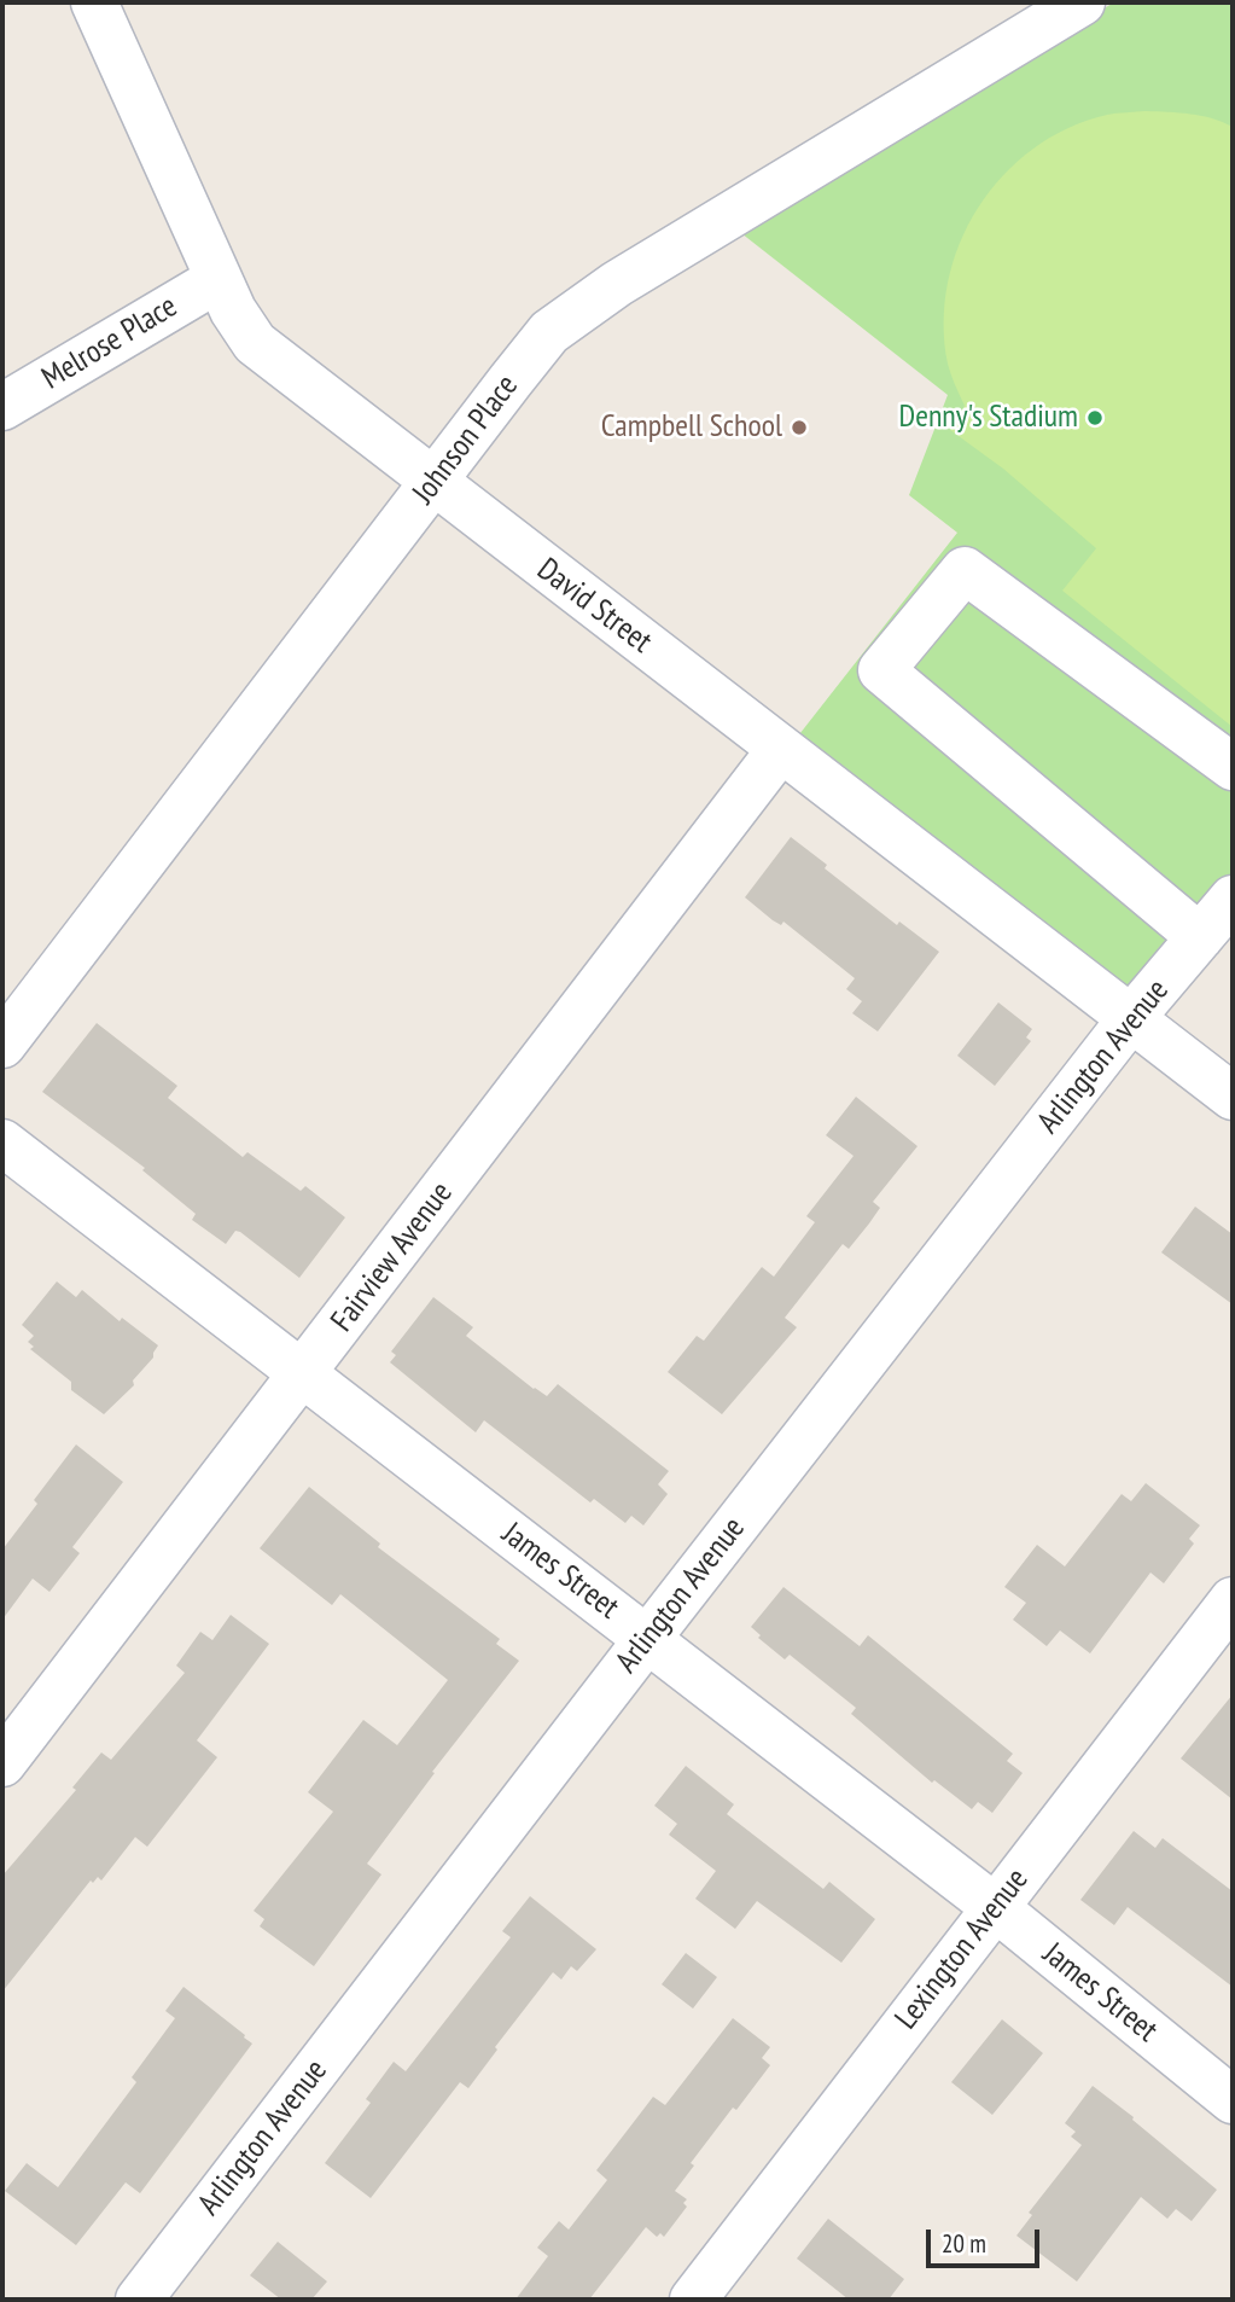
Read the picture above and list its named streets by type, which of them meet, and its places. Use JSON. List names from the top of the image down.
{
  "streets": {
    "street": [
      "Melrose Place",
      "Johnson Place",
      "David Street",
      "Arlington Avenue",
      "Fairview Avenue",
      "James Street",
      "Lexington Avenue"
    ]
  },
  "crossings": [
    ["Melrose Place", "David Street"],
    ["Johnson Place", "David Street"],
    ["David Street", "Arlington Avenue"],
    ["David Street", "Fairview Avenue"],
    ["Arlington Avenue", "James Street"],
    ["Fairview Avenue", "James Street"],
    ["James Street", "Lexington Avenue"]
  ],
  "places": ["Denny's Stadium", "Campbell School"],
  "scale_bar": "20 m"
}
